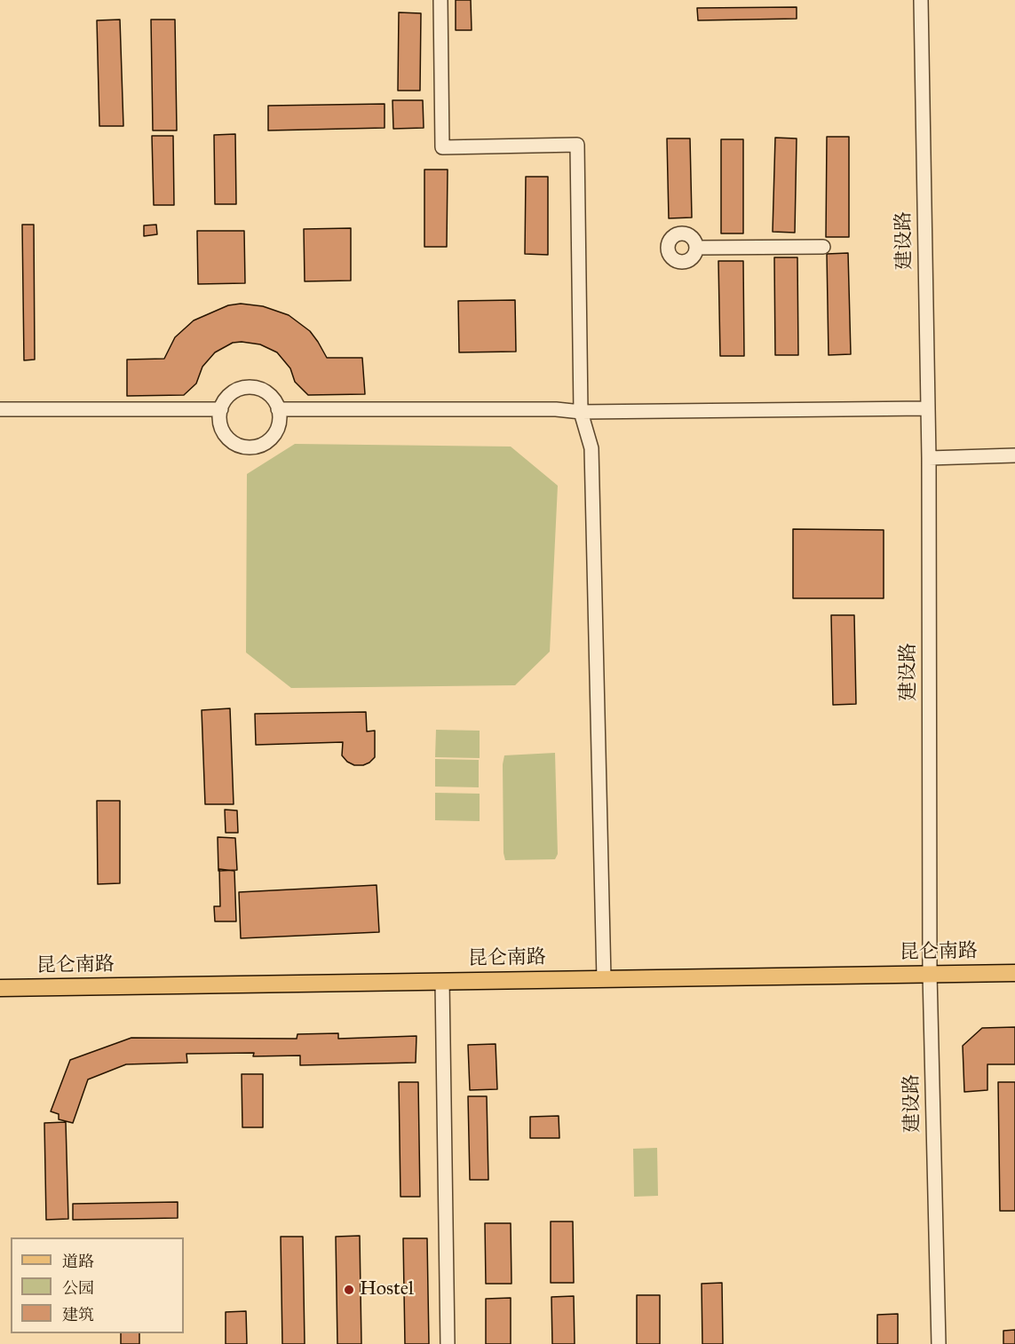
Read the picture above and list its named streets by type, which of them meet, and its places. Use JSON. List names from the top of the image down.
{
  "streets": {
    "main road": ["昆仑南路"],
    "street": ["建设路"]
  },
  "crossings": [
    ["建设路", "昆仑南路"]
  ],
  "places": ["Hostel"],
  "legend": ["道路", "公园", "建筑"]
}
